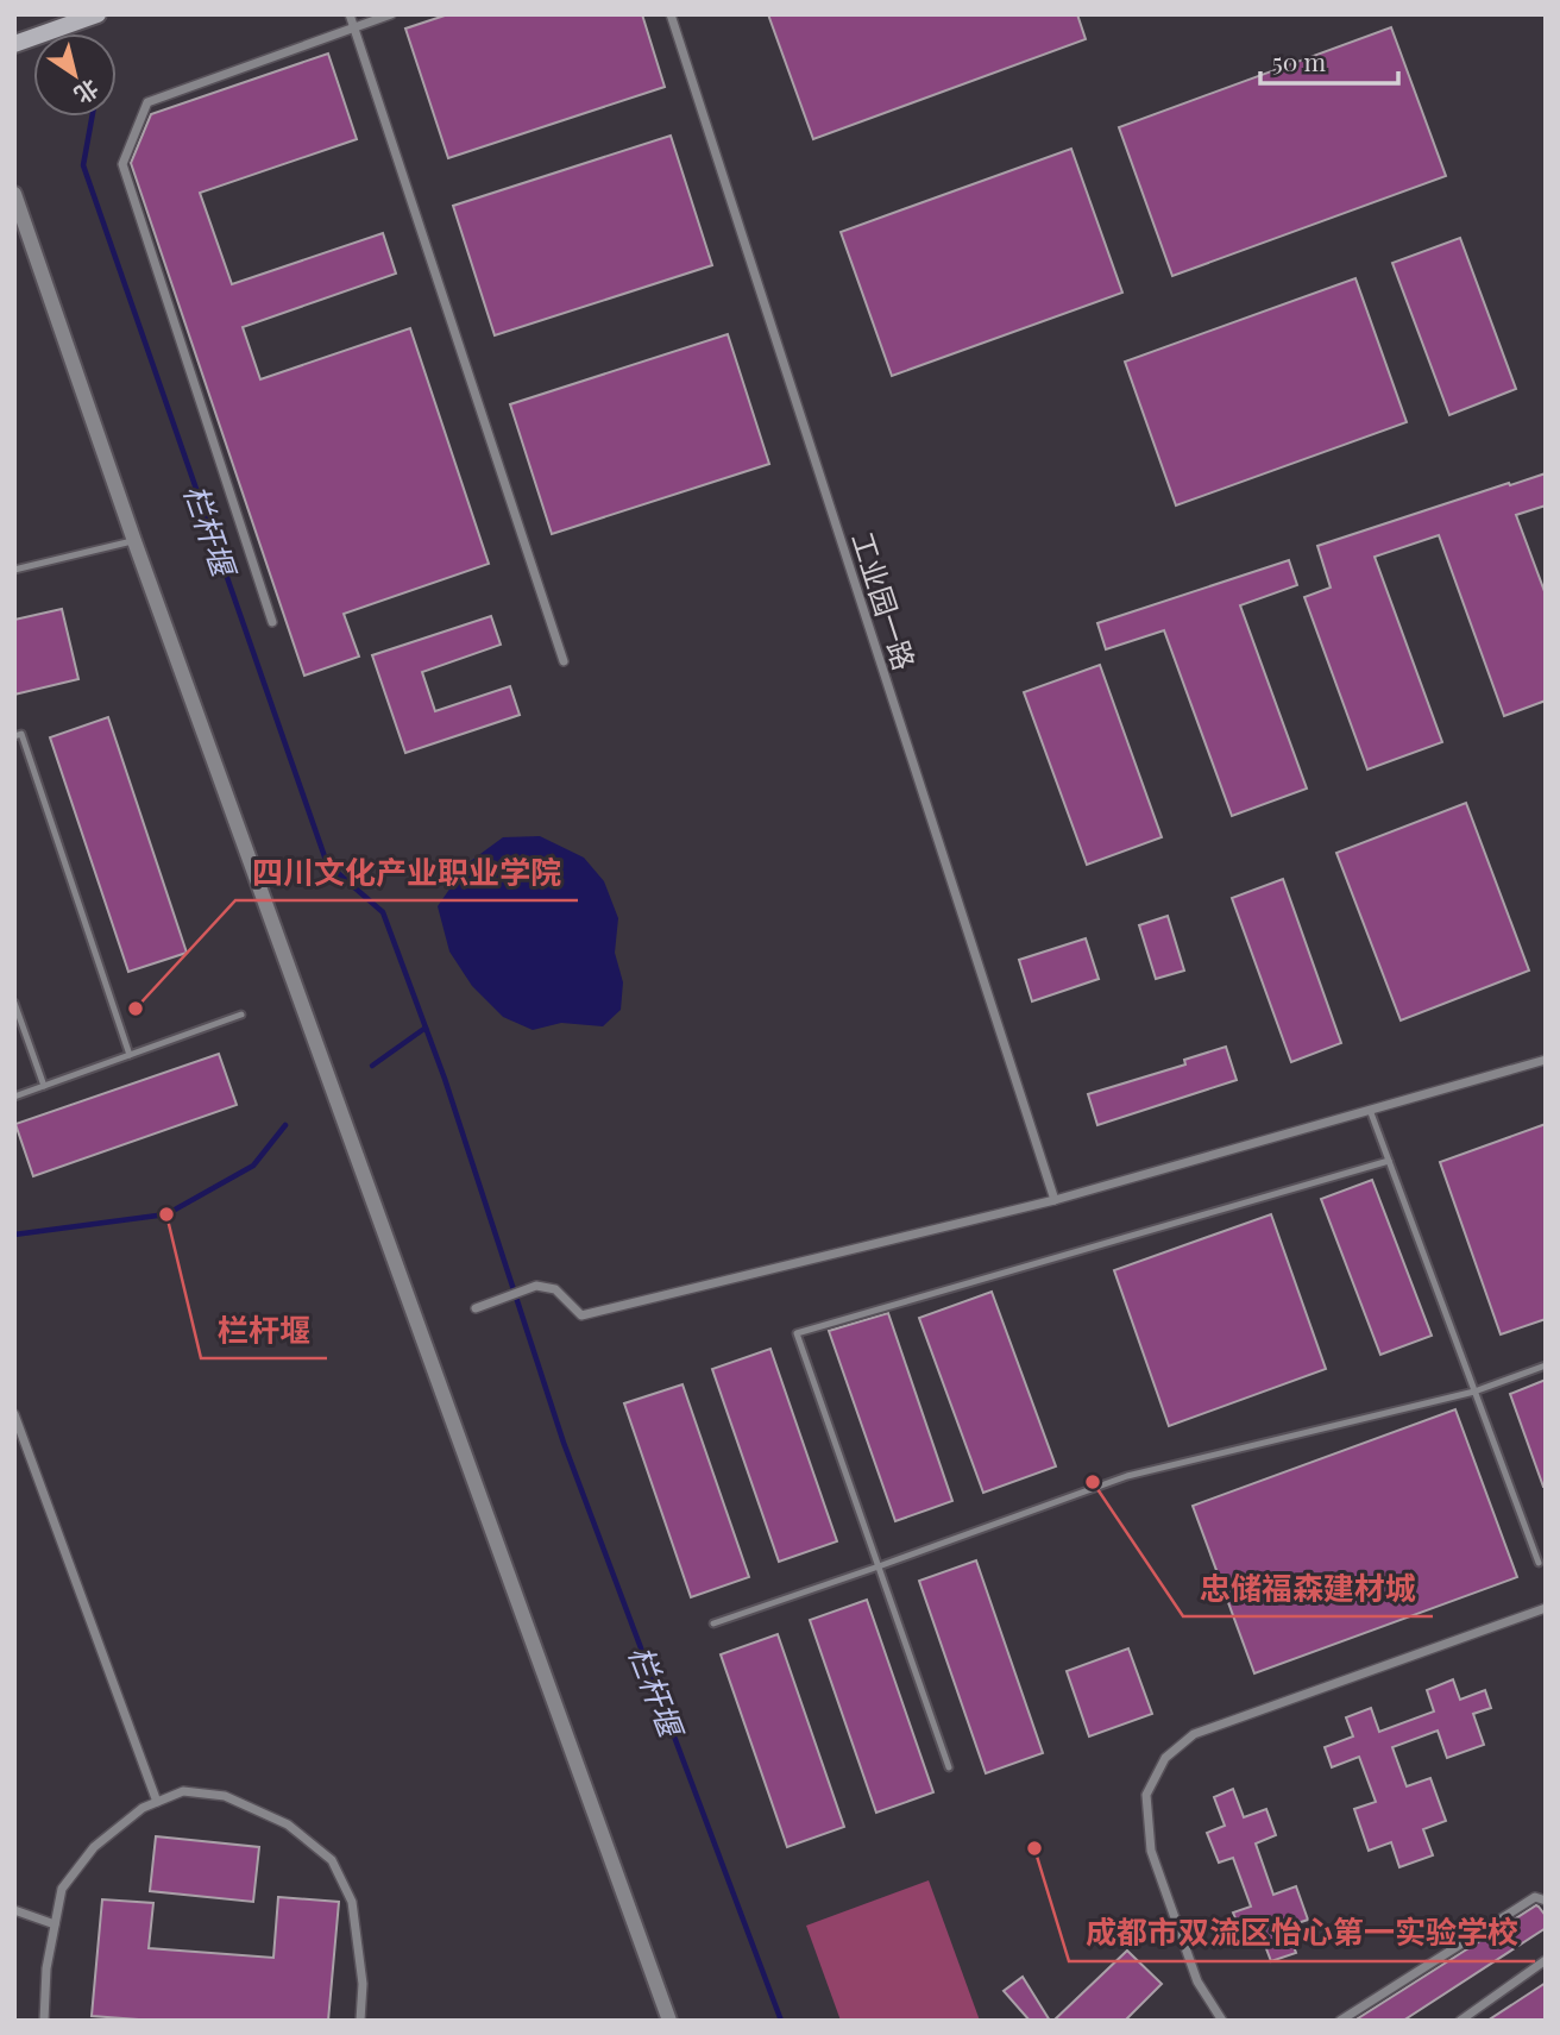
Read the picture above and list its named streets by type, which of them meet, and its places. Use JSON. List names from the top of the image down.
{
  "streets": {
    "street": ["工业园一路"]
  },
  "water": ["栏杆堰"],
  "places": [
    "四川文化产业职业学院",
    "栏杆堰",
    "忠储福森建材城",
    "成都市双流区怡心第一实验学校"
  ],
  "scale_bar": "50 m",
  "north": "bottom right"
}
